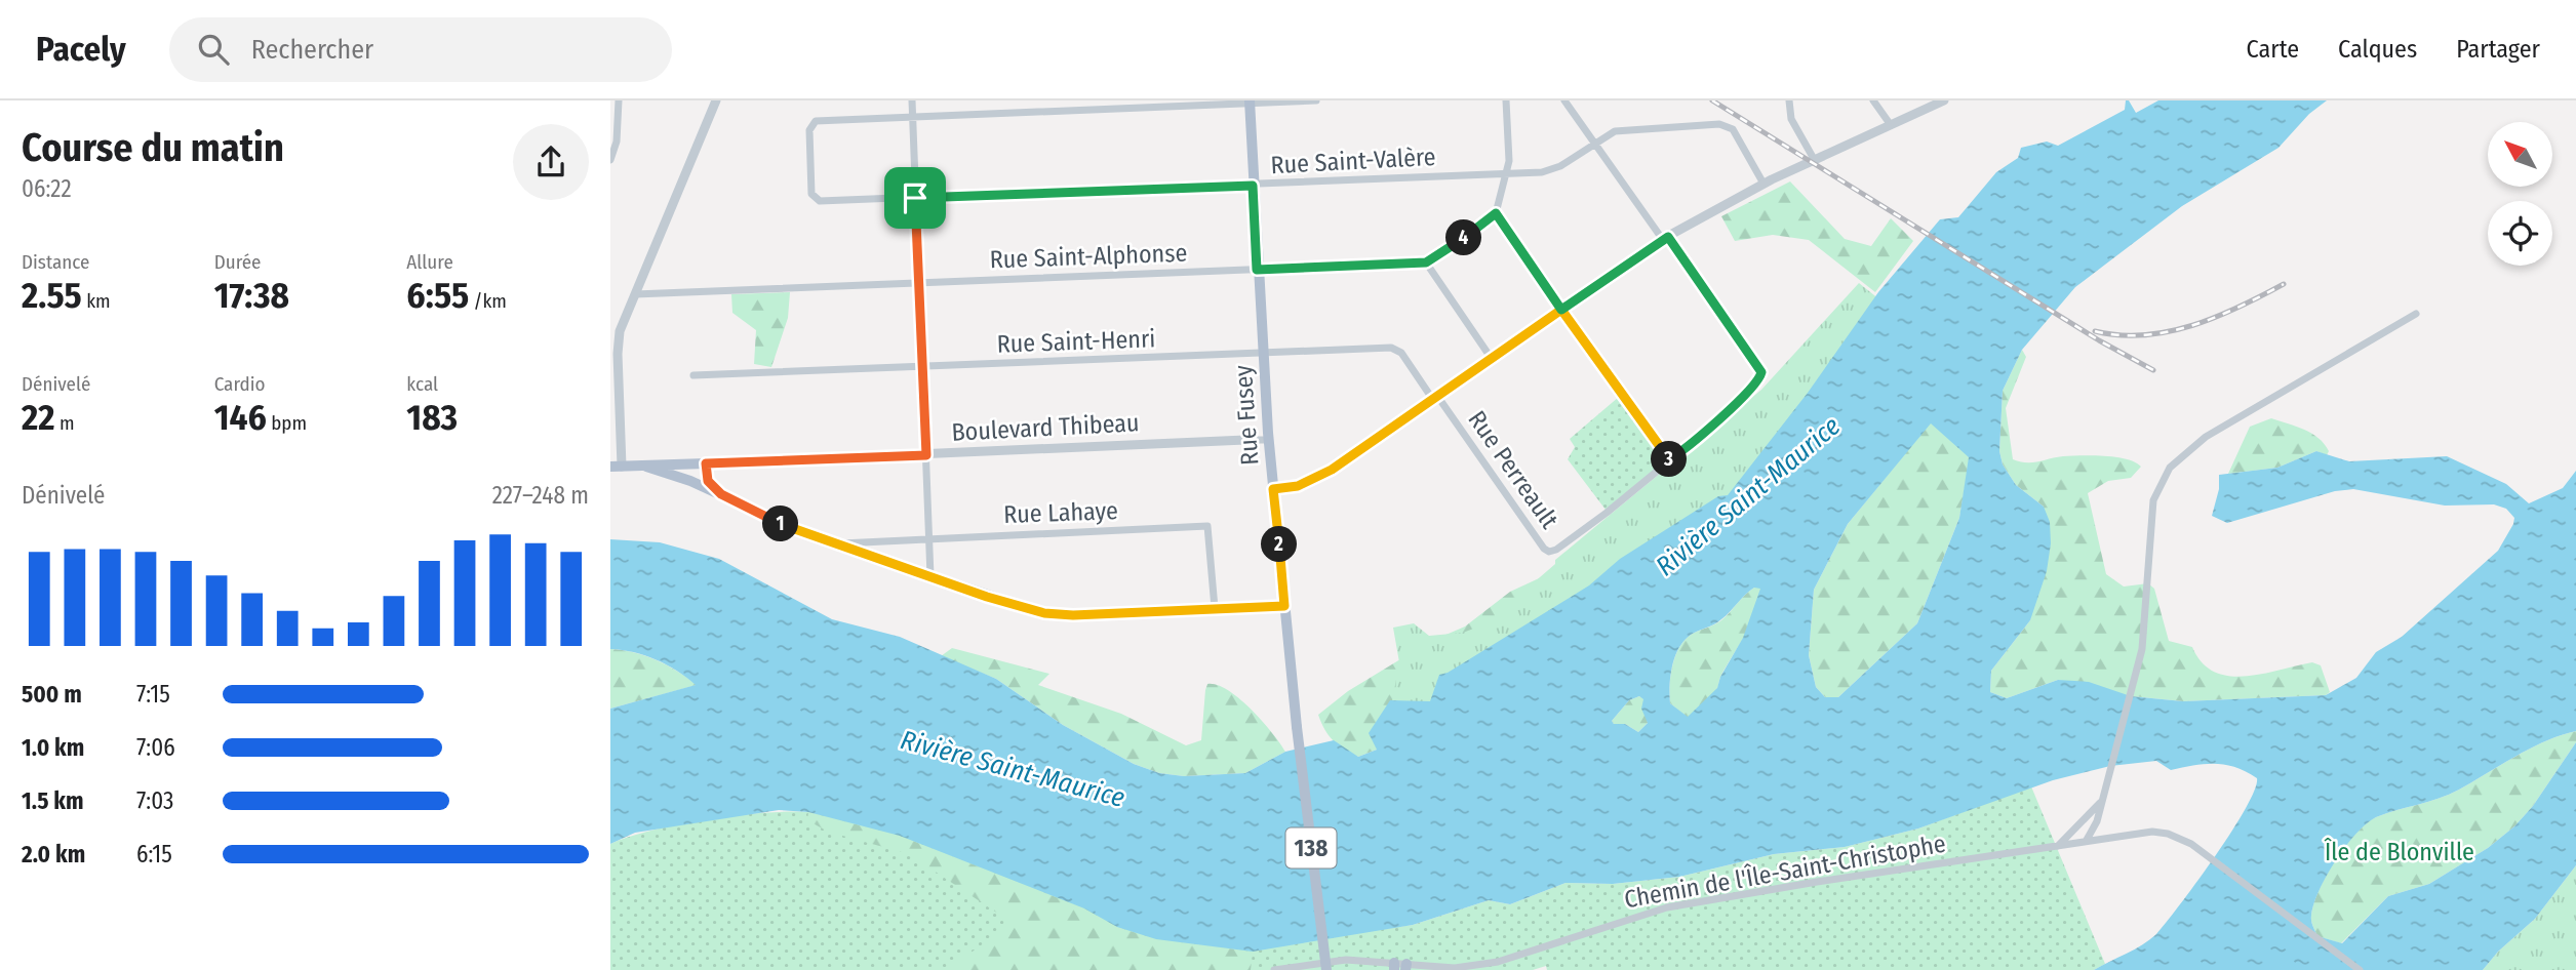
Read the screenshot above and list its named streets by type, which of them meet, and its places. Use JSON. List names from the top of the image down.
{
  "streets": {
    "main road": ["Rue Fusey", "Boulevard Thibeau", "138"],
    "street": [
      "Rue Saint-Valère",
      "Rue Saint-Alphonse",
      "Rue Saint-Henri",
      "Rue Perreault",
      "Rue Lahaye",
      "Chemin de l'Île-Saint-Christophe"
    ]
  },
  "crossings": [
    ["Rue Saint-Valère", "Rue Fusey"],
    ["Rue Saint-Alphonse", "Rue Fusey"],
    ["Rue Saint-Henri", "Rue Fusey"],
    ["Rue Saint-Henri", "Rue Perreault"],
    ["Rue Fusey", "Boulevard Thibeau"],
    ["Rue Fusey", "Chemin de l'Île-Saint-Christophe"]
  ],
  "water": ["Rivière Saint-Maurice"],
  "parks": ["Île de Blonville"],
  "north": "top left",
  "page": {
    "header": "Pacely",
    "search": "Rechercher",
    "nav": ["Carte", "Calques", "Partager"],
    "heading": ["Course du matin", "06:22"],
    "pins": [
      "4",
      "3",
      "1",
      "2"
    ],
    "stats": [
      ["Distance", "2.55 km"],
      ["Durée", "17:38"],
      ["Allure", "6:55 /km"],
      ["Dénivelé", "22 m"],
      ["Cardio", "146 bpm"],
      ["kcal", "183"]
    ],
    "chart": ["Dénivelé", "227–248 m"],
    "list": [
      {
        "name": "500 m",
        "note": "7:15"
      },
      {
        "name": "1.0 km",
        "note": "7:06"
      },
      {
        "name": "1.5 km",
        "note": "7:03"
      },
      {
        "name": "2.0 km",
        "note": "6:15"
      }
    ]
  }
}
